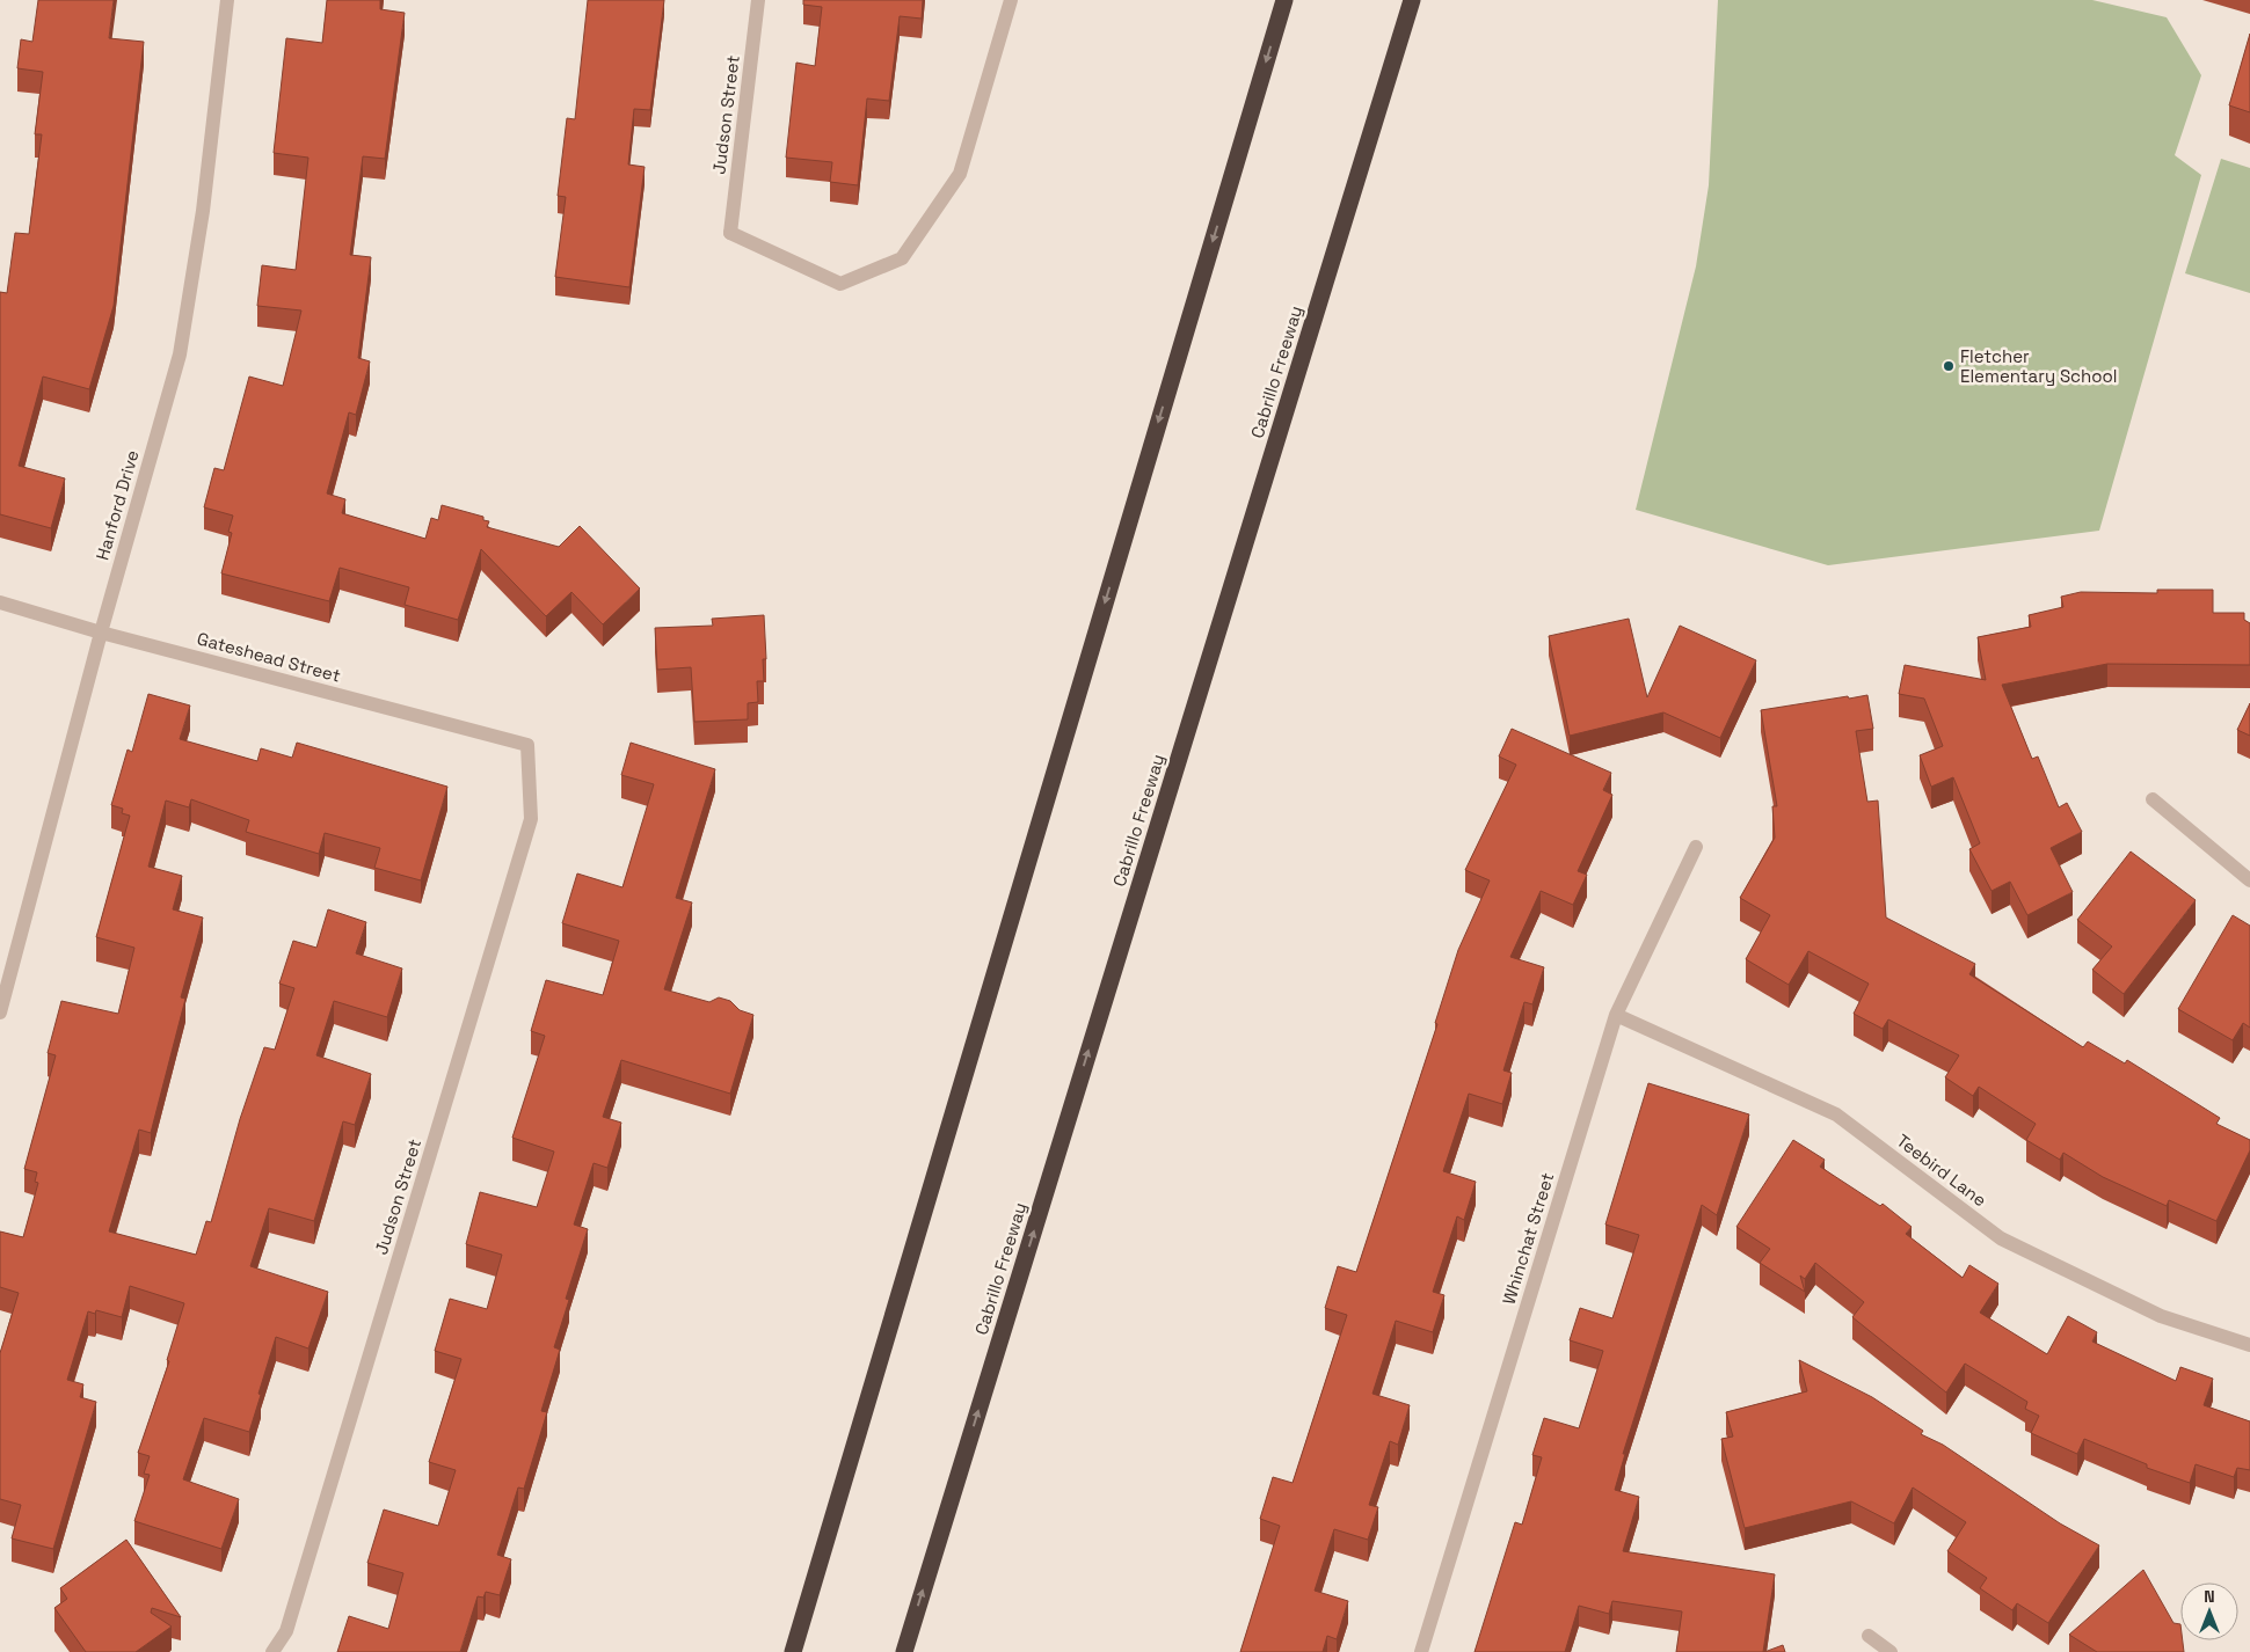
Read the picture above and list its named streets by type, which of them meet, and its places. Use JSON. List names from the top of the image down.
{
  "streets": {
    "highway": ["Cabrillo Freeway"],
    "street": [
      "Judson Street",
      "Hanford Drive",
      "Gateshead Street",
      "Teebird Lane",
      "Whinchat Street"
    ]
  },
  "crossings": [
    ["Judson Street", "Gateshead Street"],
    ["Hanford Drive", "Gateshead Street"],
    ["Teebird Lane", "Whinchat Street"]
  ],
  "places": ["Fletcher Elementary School"],
  "north": "top"
}
